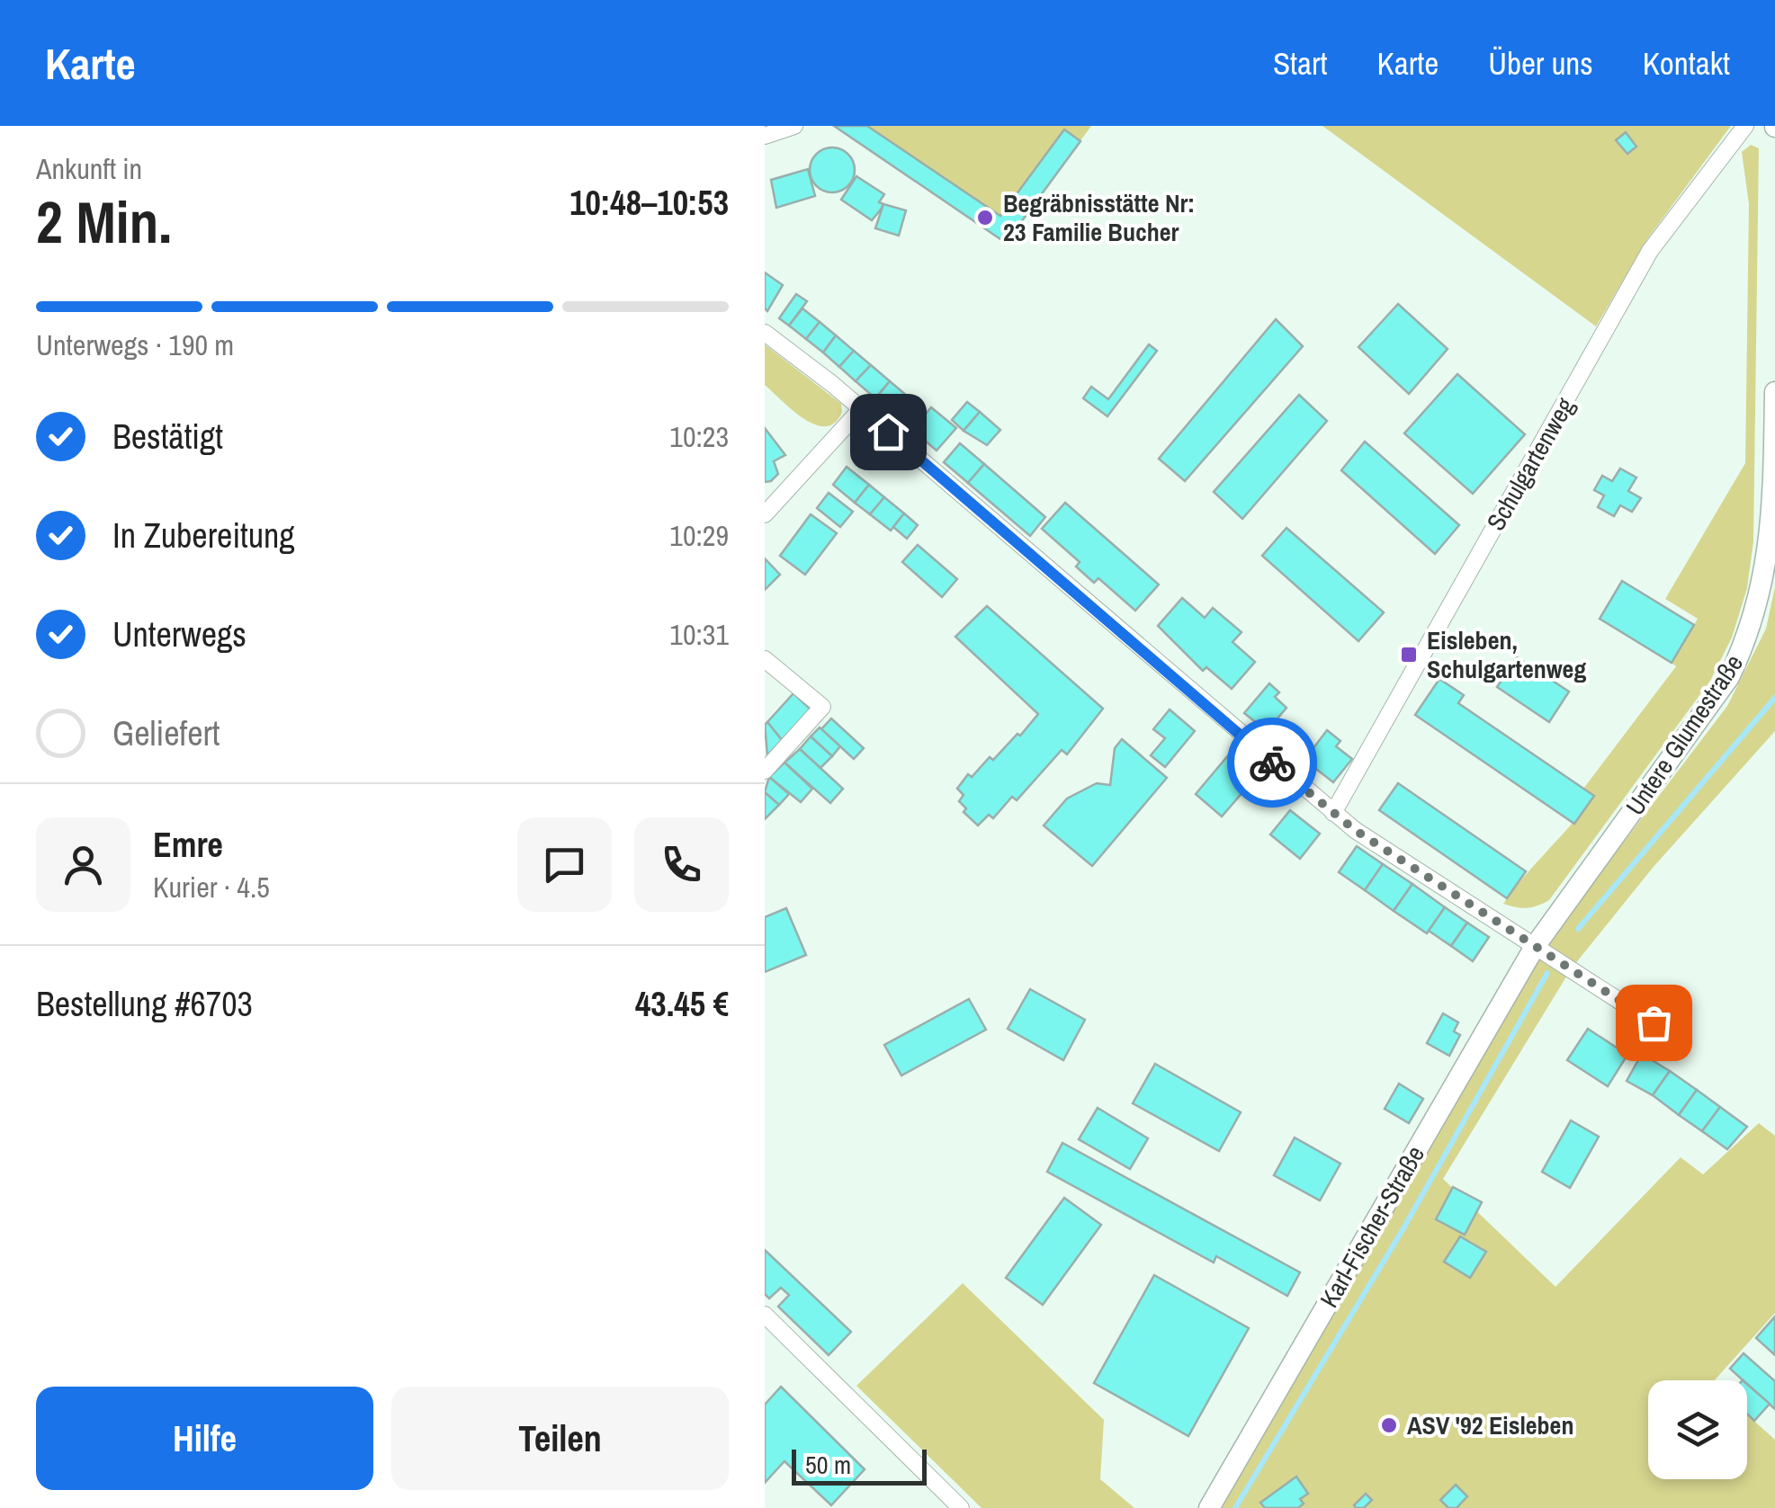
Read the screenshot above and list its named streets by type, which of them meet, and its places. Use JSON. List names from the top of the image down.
{
  "streets": {
    "street": ["Schulgartenweg", "Untere Glumestraße", "Karl-Fischer-Straße"]
  },
  "crossings": [
    ["Untere Glumestraße", "Karl-Fischer-Straße"]
  ],
  "places": {
    "other": ["Begräbnisstätte Nr: 23 Familie Bucher", "ASV '92 Eisleben"],
    "transit": ["Eisleben, Schulgartenweg"]
  },
  "scale_bar": "50 m",
  "page": {
    "header": "Karte",
    "nav": [
      "Start",
      "Karte",
      "Über uns",
      "Kontakt"
    ],
    "heading": ["2 Min.", "Ankunft in", "10:48–10:53"],
    "panel": [
      "Emre",
      "Kurier · 4.5",
      "Bestellung #6703",
      "43.45 €"
    ],
    "bar": "Unterwegs · 190 m",
    "list": [
      ["Bestätigt", "10:23"],
      ["In Zubereitung", "10:29"],
      ["Unterwegs", "10:31"],
      "Geliefert"
    ],
    "buttons": ["Hilfe", "Teilen"],
    "scale": "50 m"
  }
}
